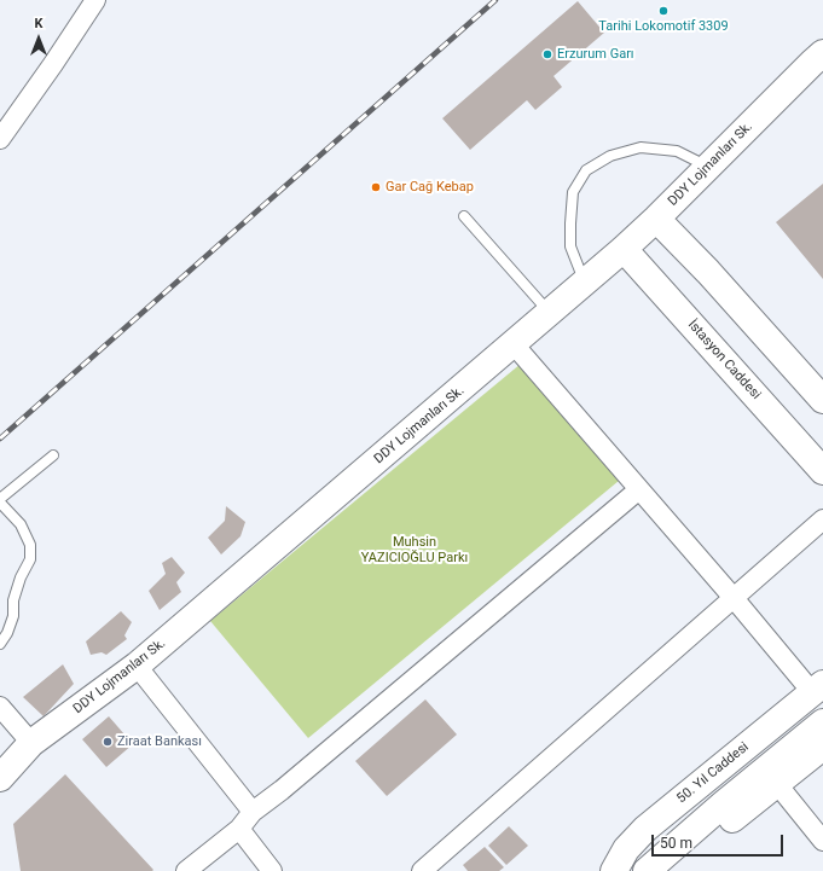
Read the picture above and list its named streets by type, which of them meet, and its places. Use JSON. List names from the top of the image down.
{
  "streets": {
    "street": ["DDY Lojmanları Sk.", "İstasyon Caddesi", "50. Yıl Caddesi"]
  },
  "crossings": [
    ["DDY Lojmanları Sk.", "İstasyon Caddesi"]
  ],
  "parks": ["Muhsin YAZICIOĞLU Parkı"],
  "places": [
    "Tarihi Lokomotif 3309",
    "Erzurum Garı",
    "Gar Cağ Kebap",
    "Ziraat Bankası"
  ],
  "scale_bar": "50 m",
  "north": "top"
}
